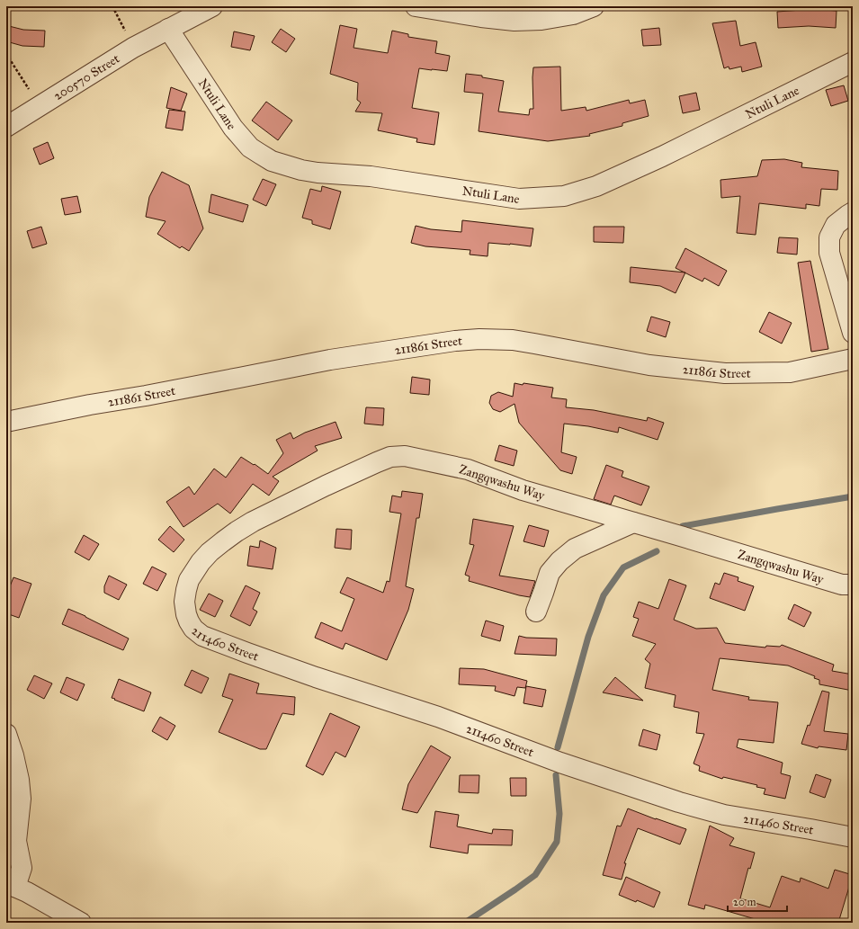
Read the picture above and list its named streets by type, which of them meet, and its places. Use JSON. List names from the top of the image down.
{
  "streets": {
    "street": [
      "200570 Street",
      "Ntuli Lane",
      "211861 Street",
      "Zangqwashu Way",
      "211460 Street"
    ]
  },
  "crossings": [
    ["200570 Street", "Ntuli Lane"],
    ["Zangqwashu Way", "211460 Street"]
  ],
  "scale_bar": "20 m"
}
